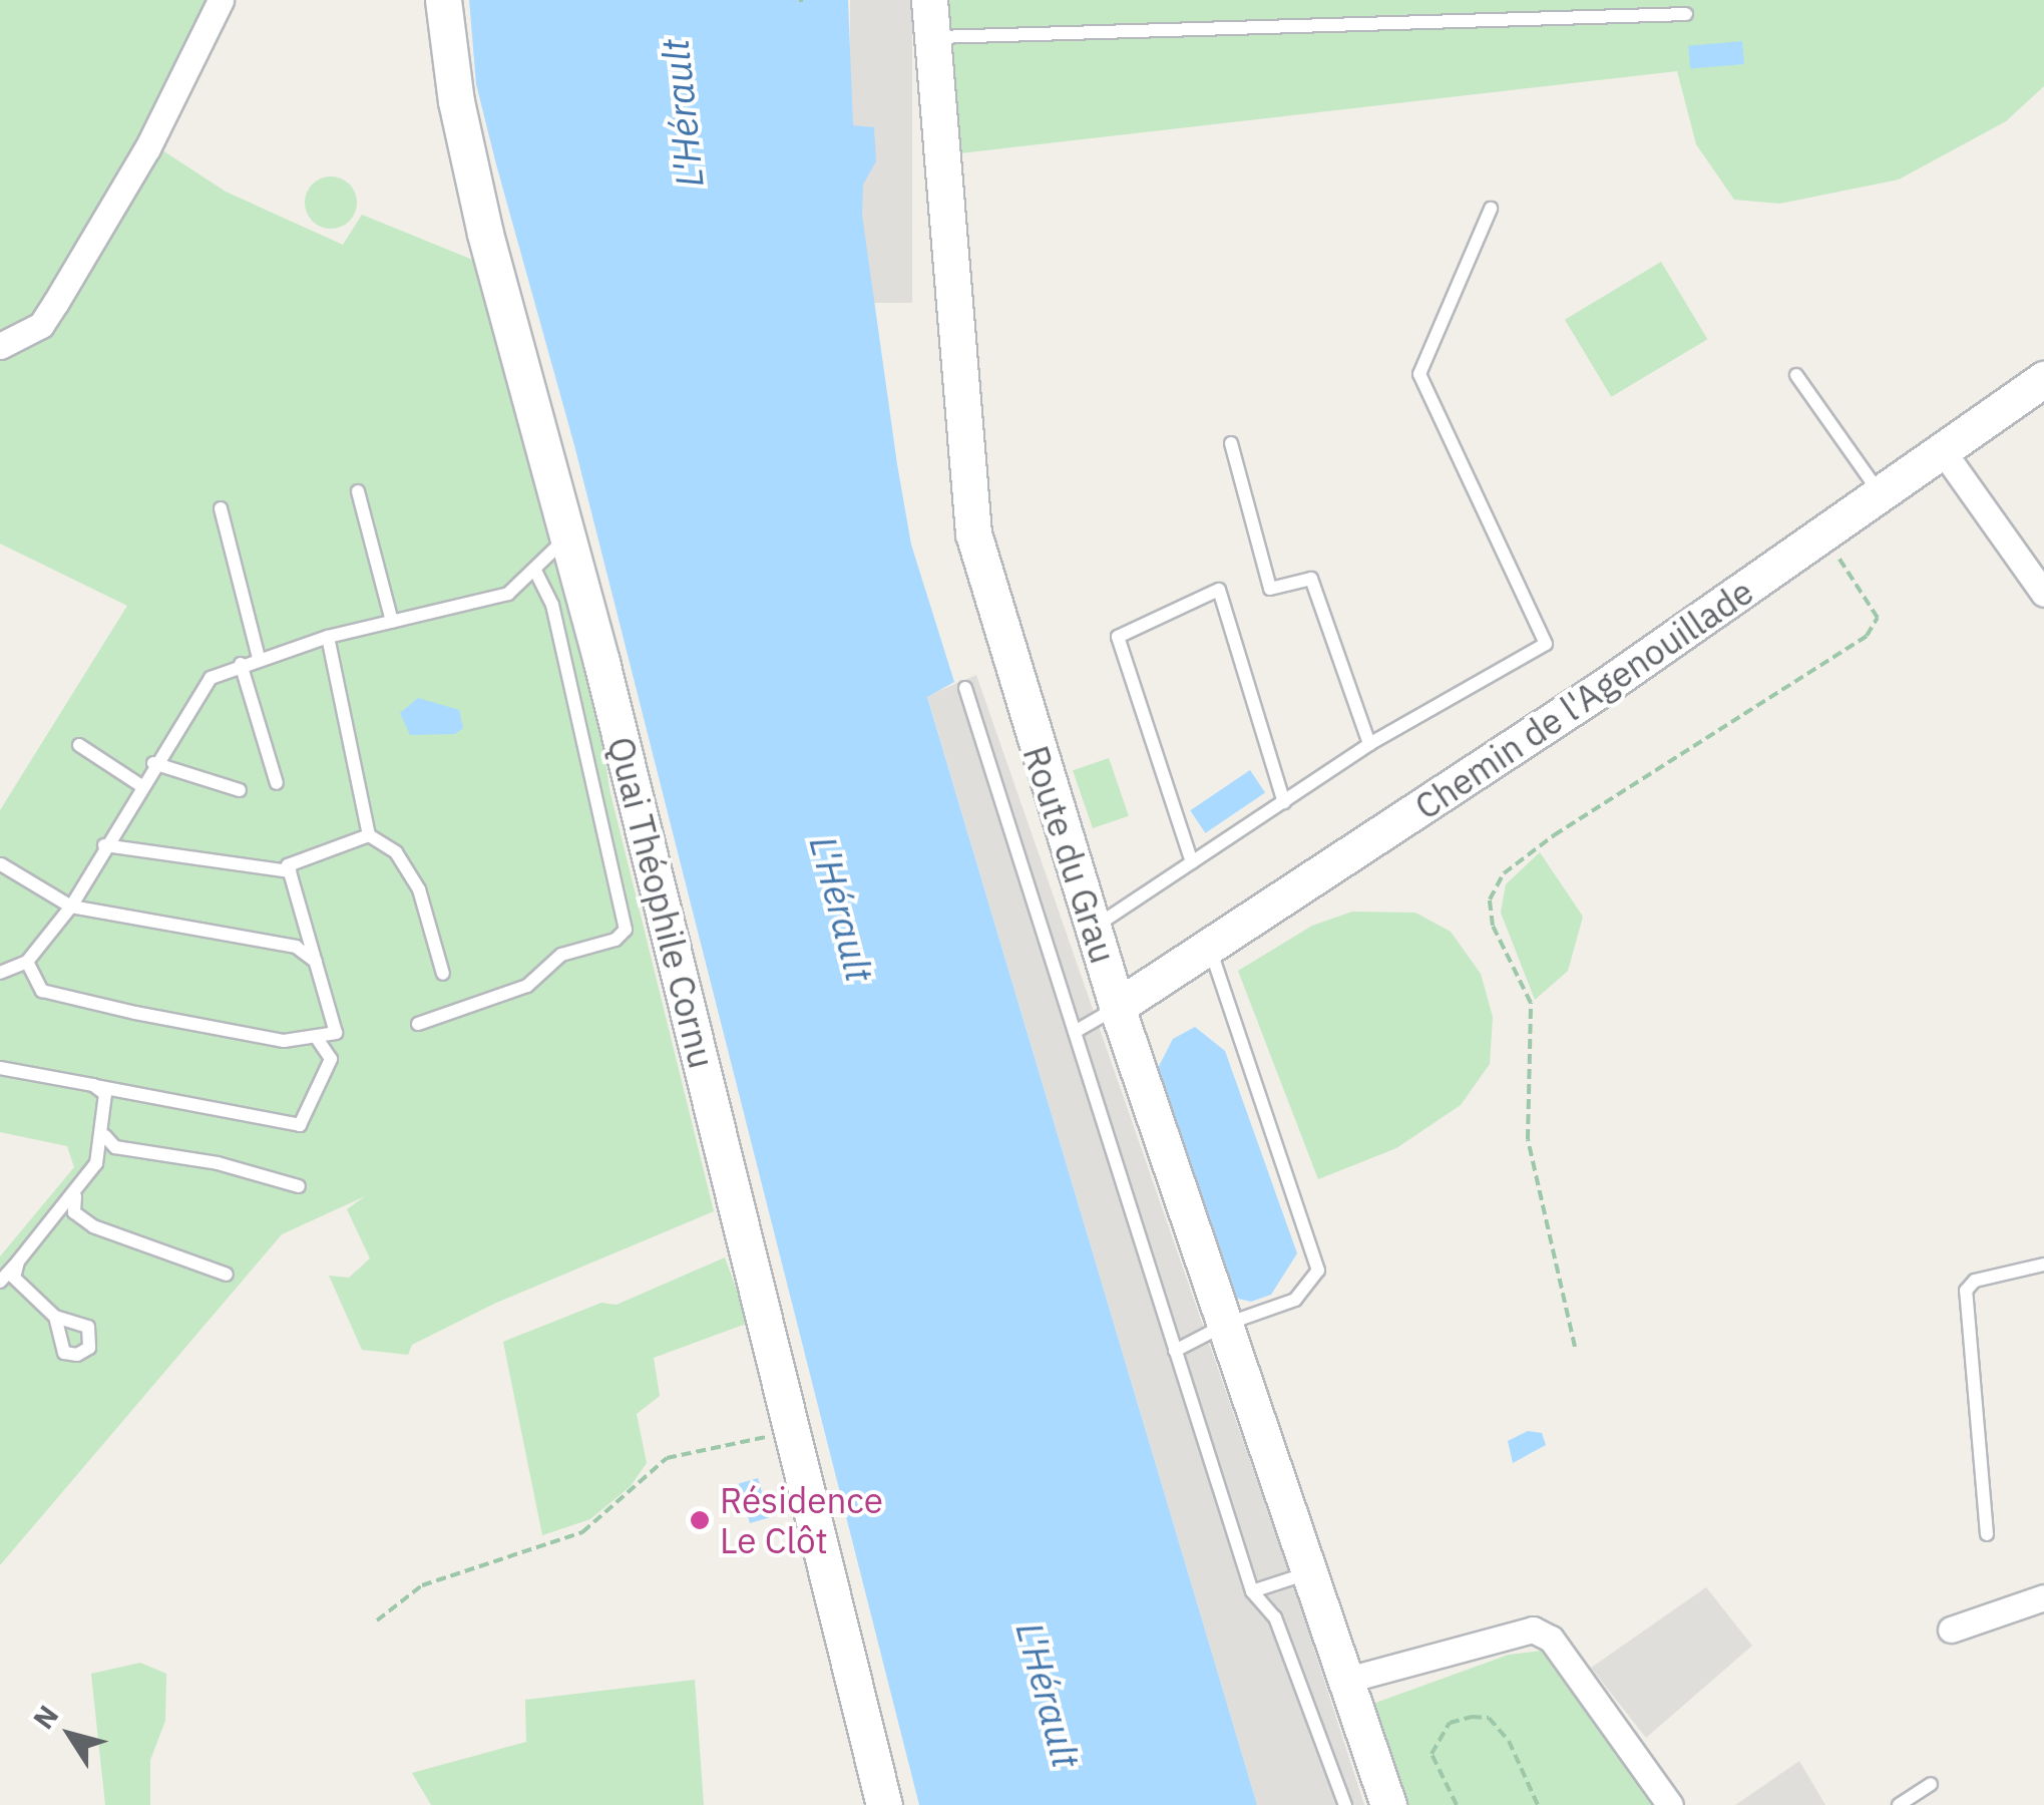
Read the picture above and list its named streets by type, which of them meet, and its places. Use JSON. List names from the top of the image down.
{
  "streets": {
    "street": ["Chemin de l'Agenouillade", "Route du Grau", "Quai Théophile Cornu"]
  },
  "crossings": [
    ["Chemin de l'Agenouillade", "Route du Grau"]
  ],
  "water": ["L'Hérault"],
  "places": ["Résidence Le Clôt"],
  "north": "top left"
}
